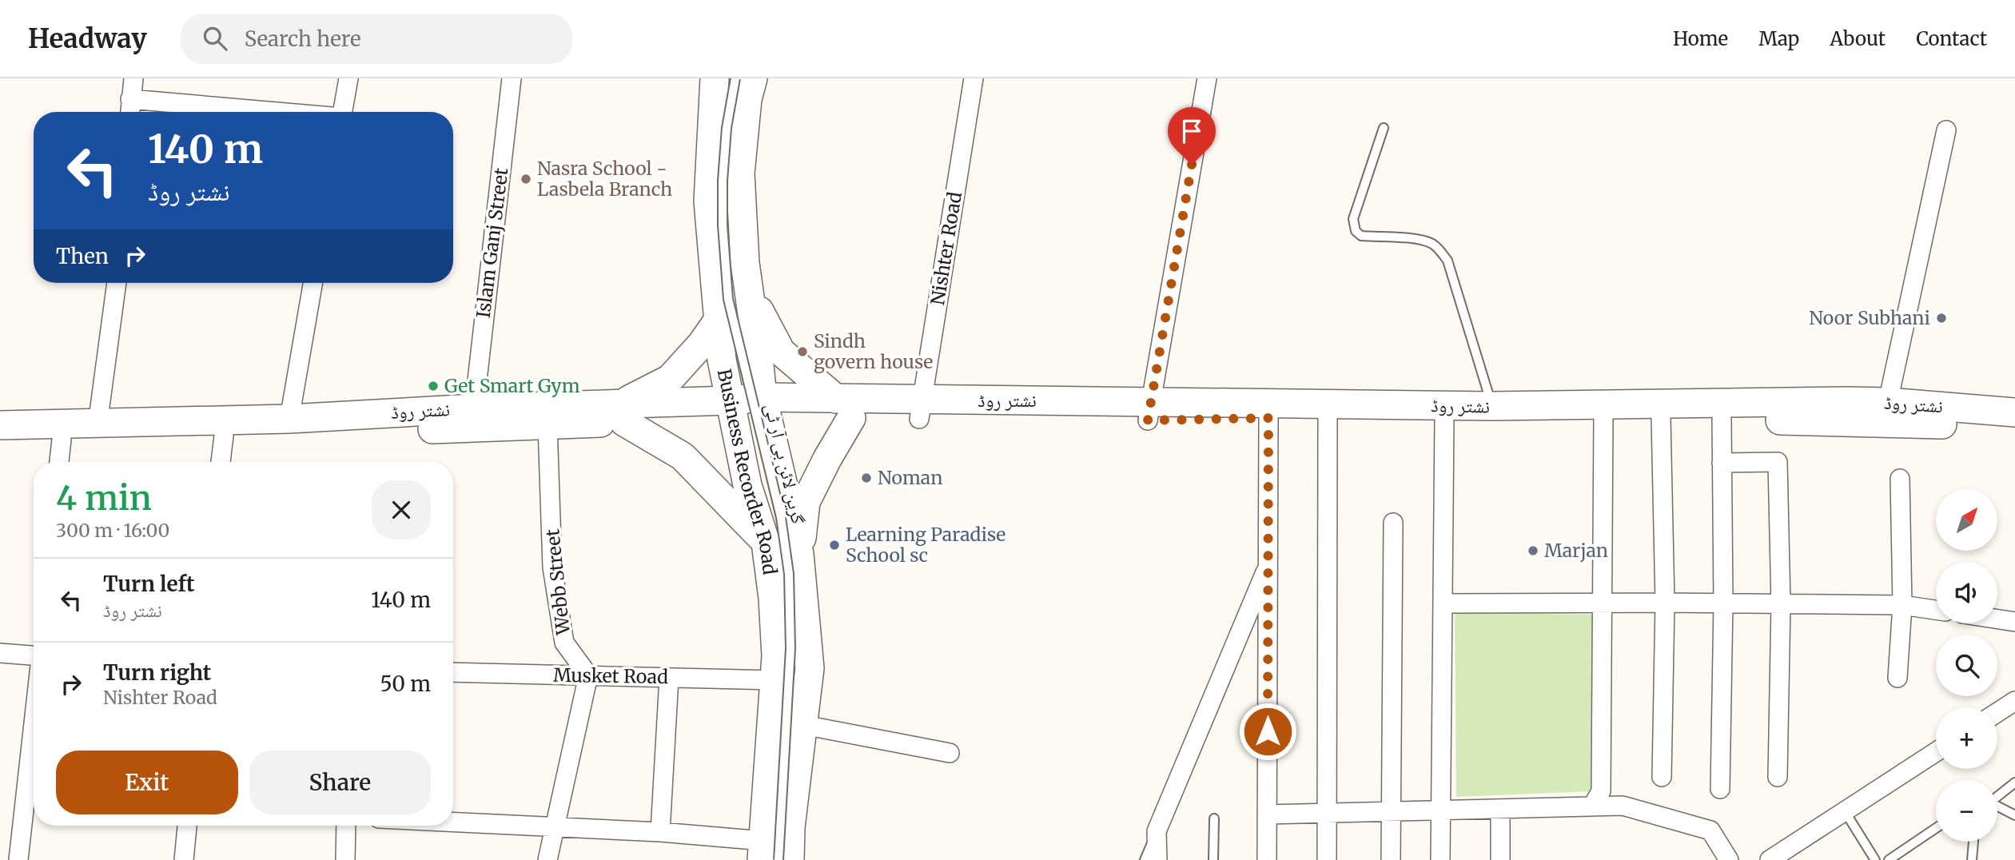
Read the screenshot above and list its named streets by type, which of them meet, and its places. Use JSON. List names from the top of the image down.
{
  "streets": {
    "main road": ["نشتر روڈ", "Business Recorder Road"],
    "street": [
      "Islam Ganj Street",
      "Nishter Road",
      "Webb Street",
      "Musket Road"
    ],
    "lane": ["گرین لائن بی آر ٹی"]
  },
  "crossings": [
    ["Islam Ganj Street", "نشتر روڈ"],
    ["Nishter Road", "نشتر روڈ"],
    ["نشتر روڈ", "Business Recorder Road"],
    ["نشتر روڈ", "Webb Street"],
    ["گرین لائن بی آر ٹی", "Business Recorder Road"],
    ["Business Recorder Road", "Musket Road"],
    ["Webb Street", "Musket Road"]
  ],
  "places": [
    "Nasra School - Lasbela Branch",
    "Noor Subhani",
    "Sindh govern house",
    "Get Smart Gym",
    "Noman",
    "Learning Paradise School sc",
    "Marjan"
  ],
  "north": "top right",
  "page": {
    "header": "Headway",
    "search": "Search here",
    "nav": [
      "Home",
      "Map",
      "About",
      "Contact"
    ],
    "turn": ["140 m", "نشتر روڈ"],
    "then": "Then",
    "heading": ["4 min", "300 m · 16:00"],
    "map_buttons": ["+", "−"],
    "list": [
      {
        "name": "Turn left",
        "note": "نشتر روڈ",
        "value": "140 m"
      },
      {
        "name": "Turn right",
        "note": "Nishter Road",
        "value": "50 m"
      }
    ],
    "buttons": ["Exit", "Share"]
  }
}
